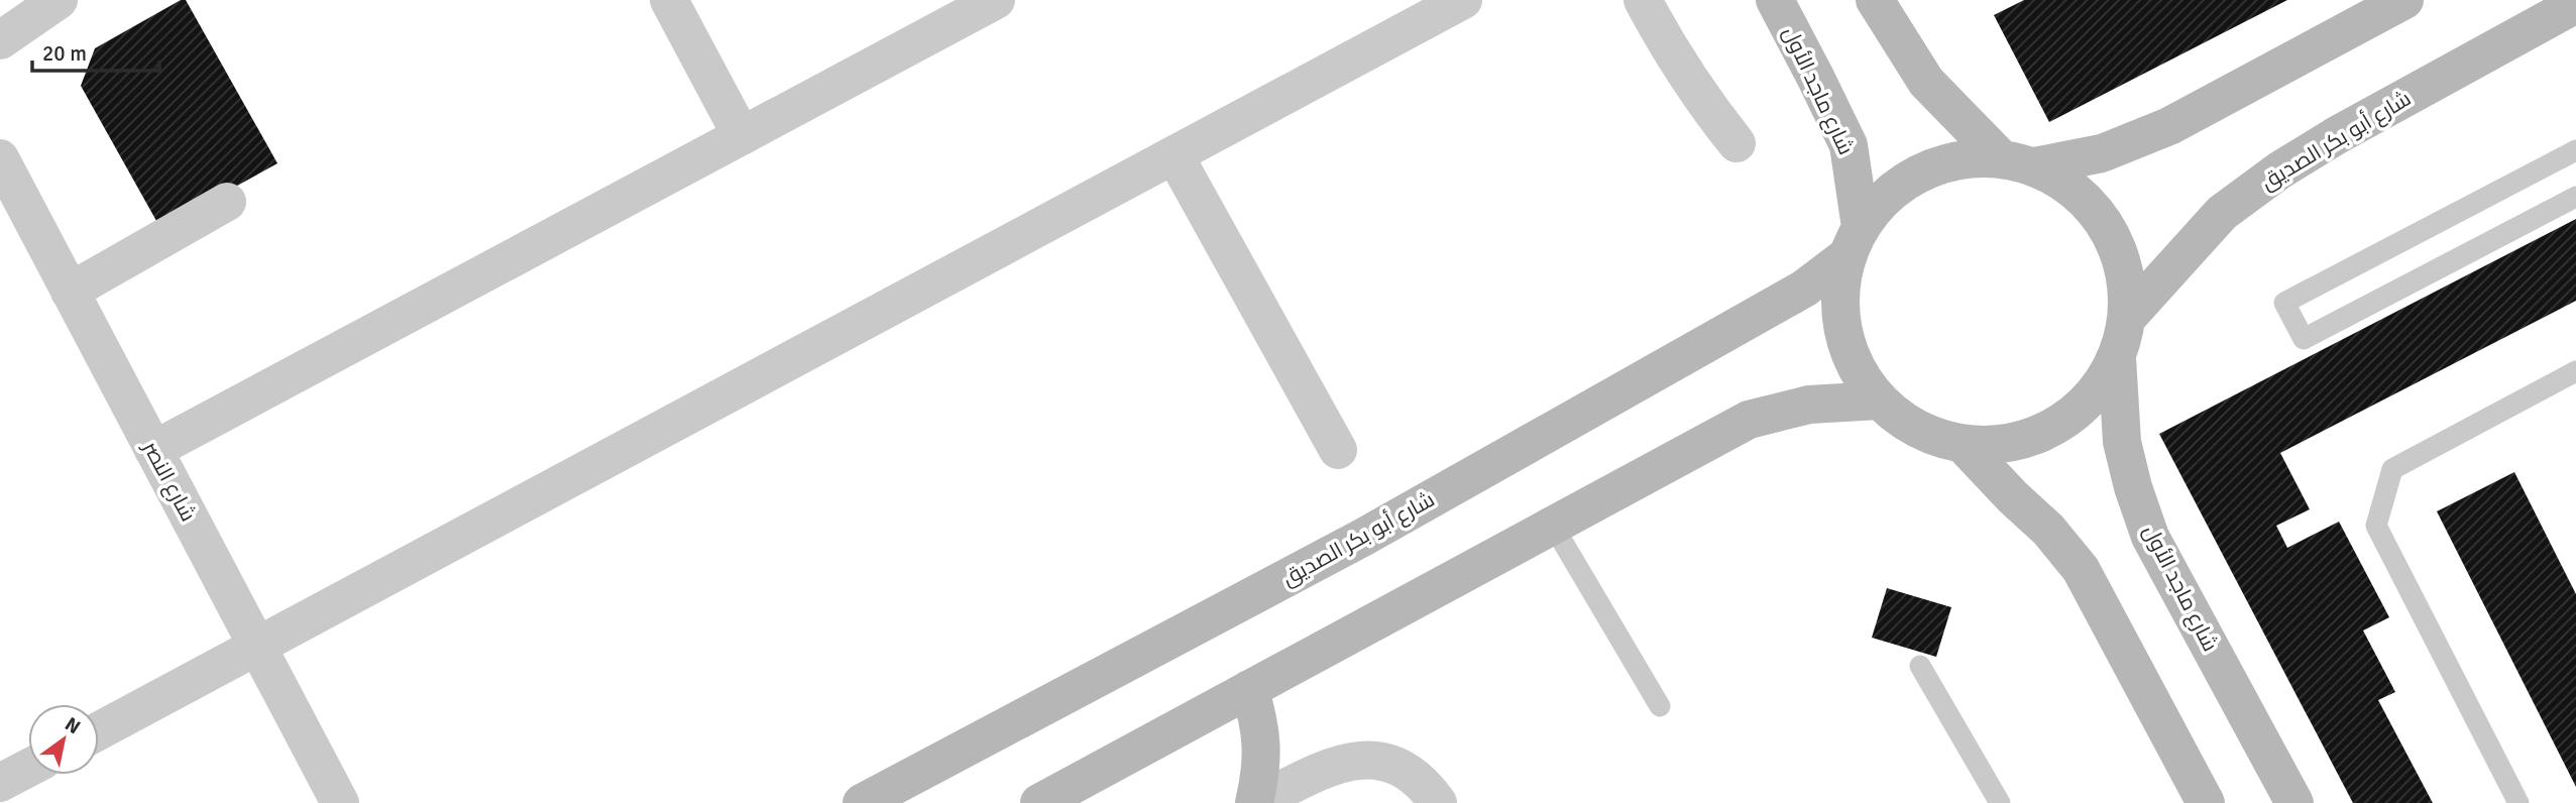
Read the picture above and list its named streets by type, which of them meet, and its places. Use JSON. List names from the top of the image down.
{
  "streets": {
    "street": ["شارع ماجد الأول", "شارع أبو بكر الصديق", "شارع النصر"]
  },
  "crossings": [
    ["شارع ماجد الأول", "شارع أبو بكر الصديق"]
  ],
  "scale_bar": "20 m",
  "north": "top right"
}
